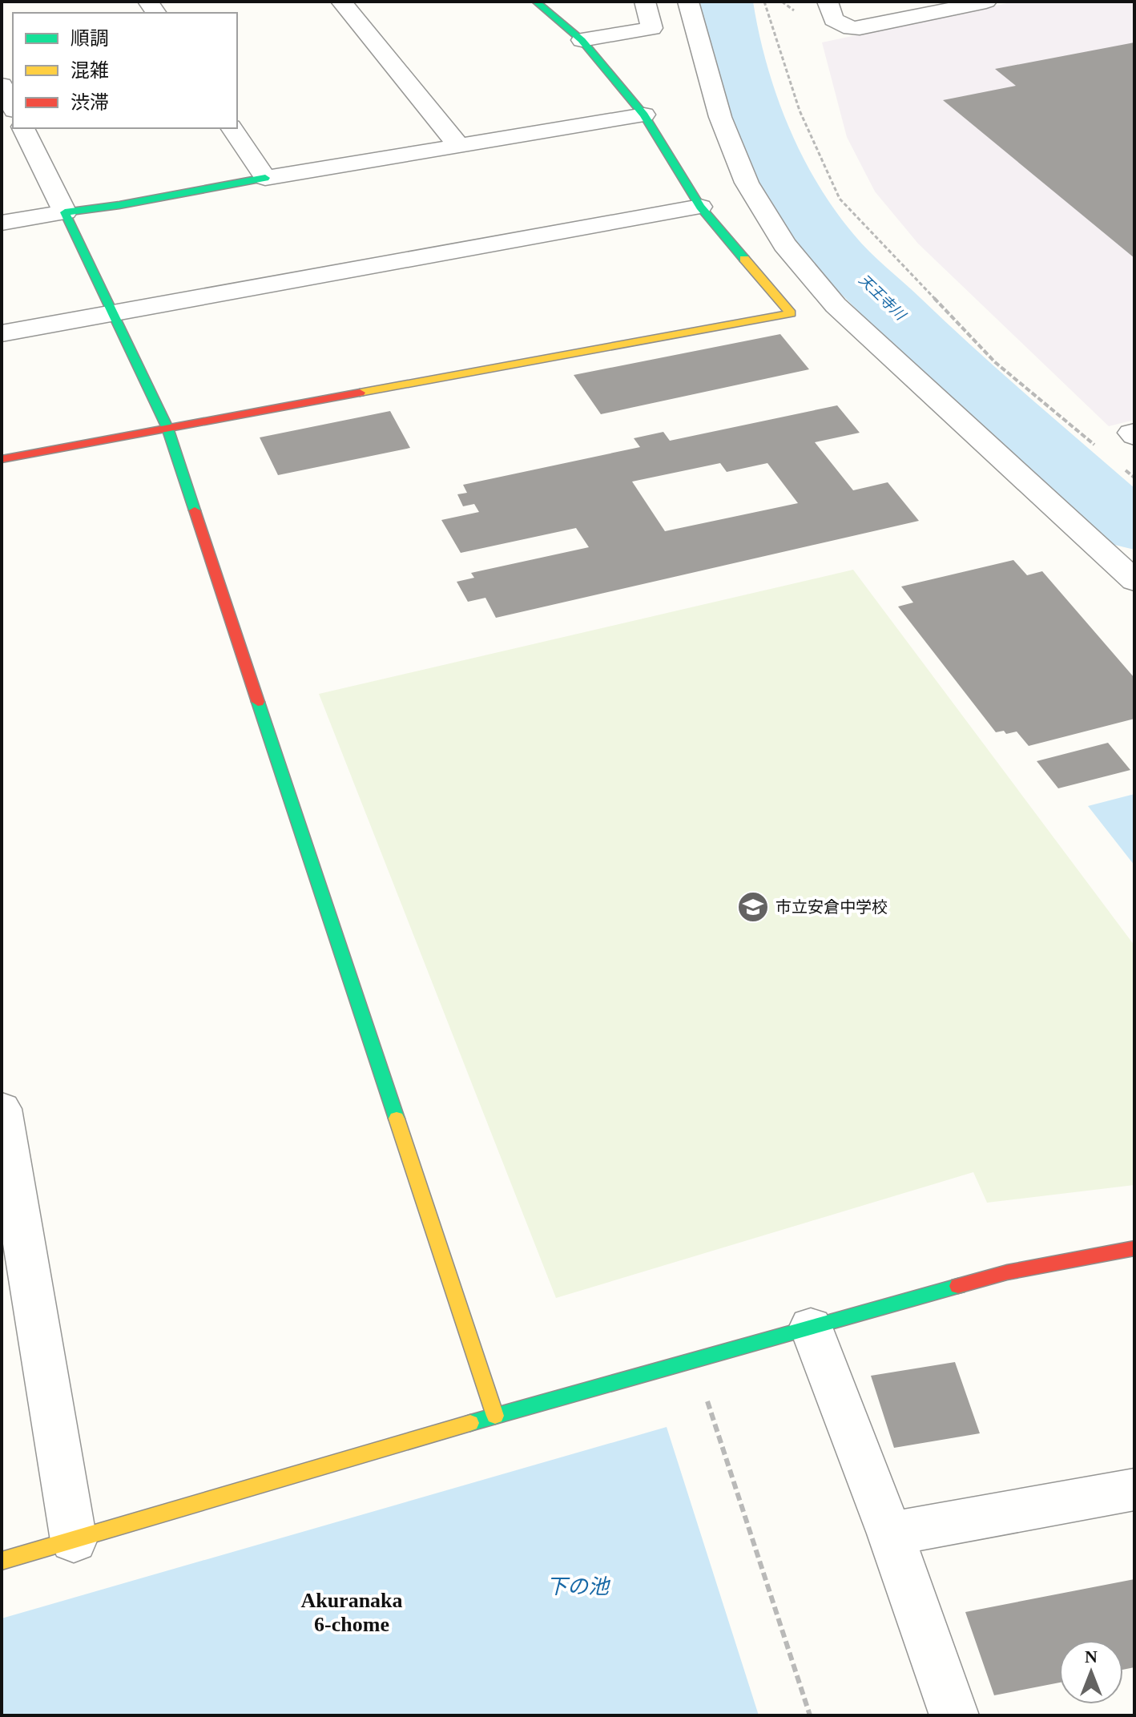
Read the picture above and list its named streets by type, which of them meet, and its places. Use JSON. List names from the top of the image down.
{
  "districts": ["Akuranaka 6-chome"],
  "water": ["天王寺川", "下の池"],
  "places": {
    "school or university": ["市立安倉中学校"]
  },
  "legend": ["順調", "混雑", "渋滞"],
  "north": "top"
}
